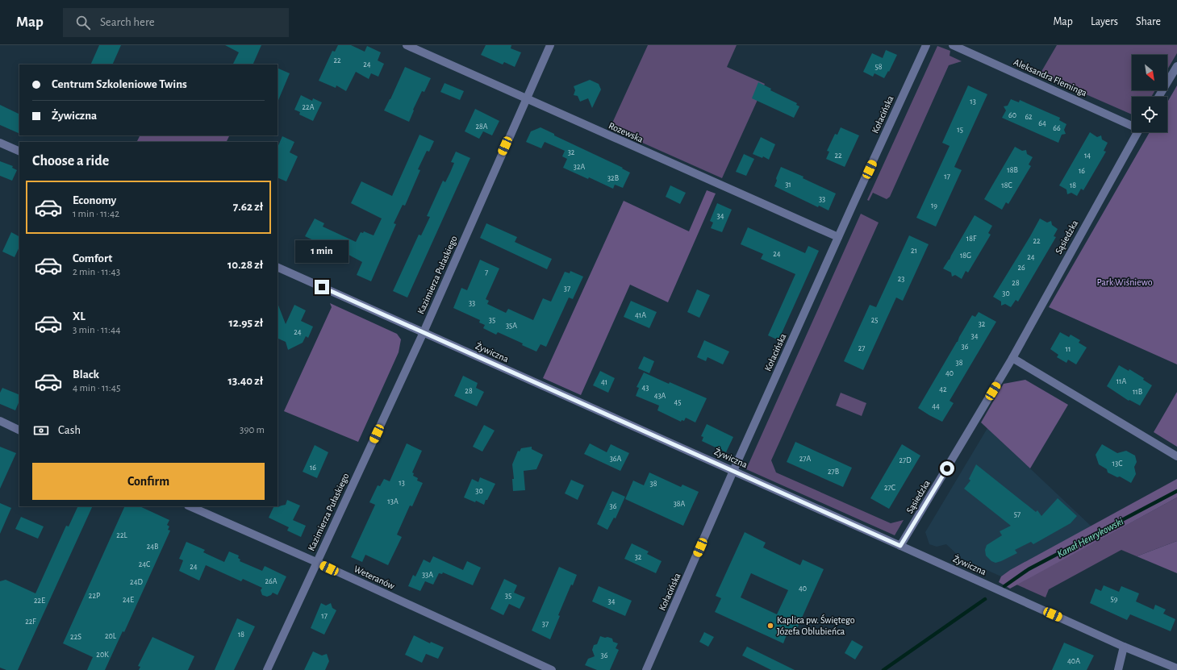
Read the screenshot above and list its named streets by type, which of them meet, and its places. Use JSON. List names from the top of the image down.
{
  "streets": {
    "street": [
      "Aleksandra Fleminga",
      "Kołacińska",
      "Rozewska",
      "Sąsiedzka",
      "Kazimierza Pułaskiego",
      "Żywiczna",
      "Weteranów"
    ]
  },
  "crossings": [
    ["Kołacińska", "Rozewska"],
    ["Kołacińska", "Żywiczna"],
    ["Rozewska", "Kazimierza Pułaskiego"],
    ["Sąsiedzka", "Żywiczna"],
    ["Kazimierza Pułaskiego", "Żywiczna"],
    ["Kazimierza Pułaskiego", "Weteranów"]
  ],
  "water": ["Kanał Henrykowski"],
  "parks": ["Park Wiśniewo"],
  "places": ["Kaplica pw. Świętego Józefa Oblubieńca"],
  "house_numbers": [
    "22",
    "24",
    "58",
    "13",
    "22A",
    "60",
    "62",
    "64",
    "28A",
    "66",
    "15",
    "32",
    "22",
    "14",
    "32A",
    "18B",
    "16",
    "17",
    "32B",
    "31",
    "18C",
    "18",
    "33",
    "19",
    "34",
    "18F",
    "22",
    "21",
    "24",
    "18G",
    "24",
    "26",
    "7",
    "23",
    "28",
    "37",
    "30",
    "33",
    "41A",
    "35",
    "25",
    "32",
    "35A",
    "24",
    "34",
    "36",
    "27",
    "11",
    "38",
    "40",
    "11A",
    "41",
    "43",
    "42",
    "28",
    "11B",
    "43A",
    "45",
    "44",
    "36A",
    "27A",
    "27D",
    "13C",
    "16",
    "27B",
    "13",
    "38",
    "27C",
    "30",
    "13A",
    "38A",
    "36",
    "57",
    "22L",
    "24B",
    "32",
    "24C",
    "24",
    "33A",
    "26A",
    "24D",
    "40",
    "22P",
    "35",
    "59",
    "24E",
    "22E",
    "34",
    "17",
    "22F",
    "37",
    "18",
    "20L",
    "22S",
    "20K",
    "36",
    "40A"
  ],
  "north": "bottom right",
  "page": {
    "header": "Map",
    "search": "Search here",
    "nav": ["Map", "Layers", "Share"],
    "banner": ["Centrum Szkoleniowe Twins", "Żywiczna"],
    "heading": "Choose a ride",
    "list": [
      {
        "name": "Economy",
        "note": "1 min · 11:42",
        "value": "7.62 zł"
      },
      {
        "name": "Comfort",
        "note": "2 min · 11:43",
        "value": "10.28 zł"
      },
      {
        "name": "XL",
        "note": "3 min · 11:44",
        "value": "12.95 zł"
      },
      {
        "name": "Black",
        "note": "4 min · 11:45",
        "value": "13.40 zł"
      }
    ],
    "bubble": "1 min",
    "pay": ["Cash", "390 m"],
    "buttons": "Confirm"
  }
}
